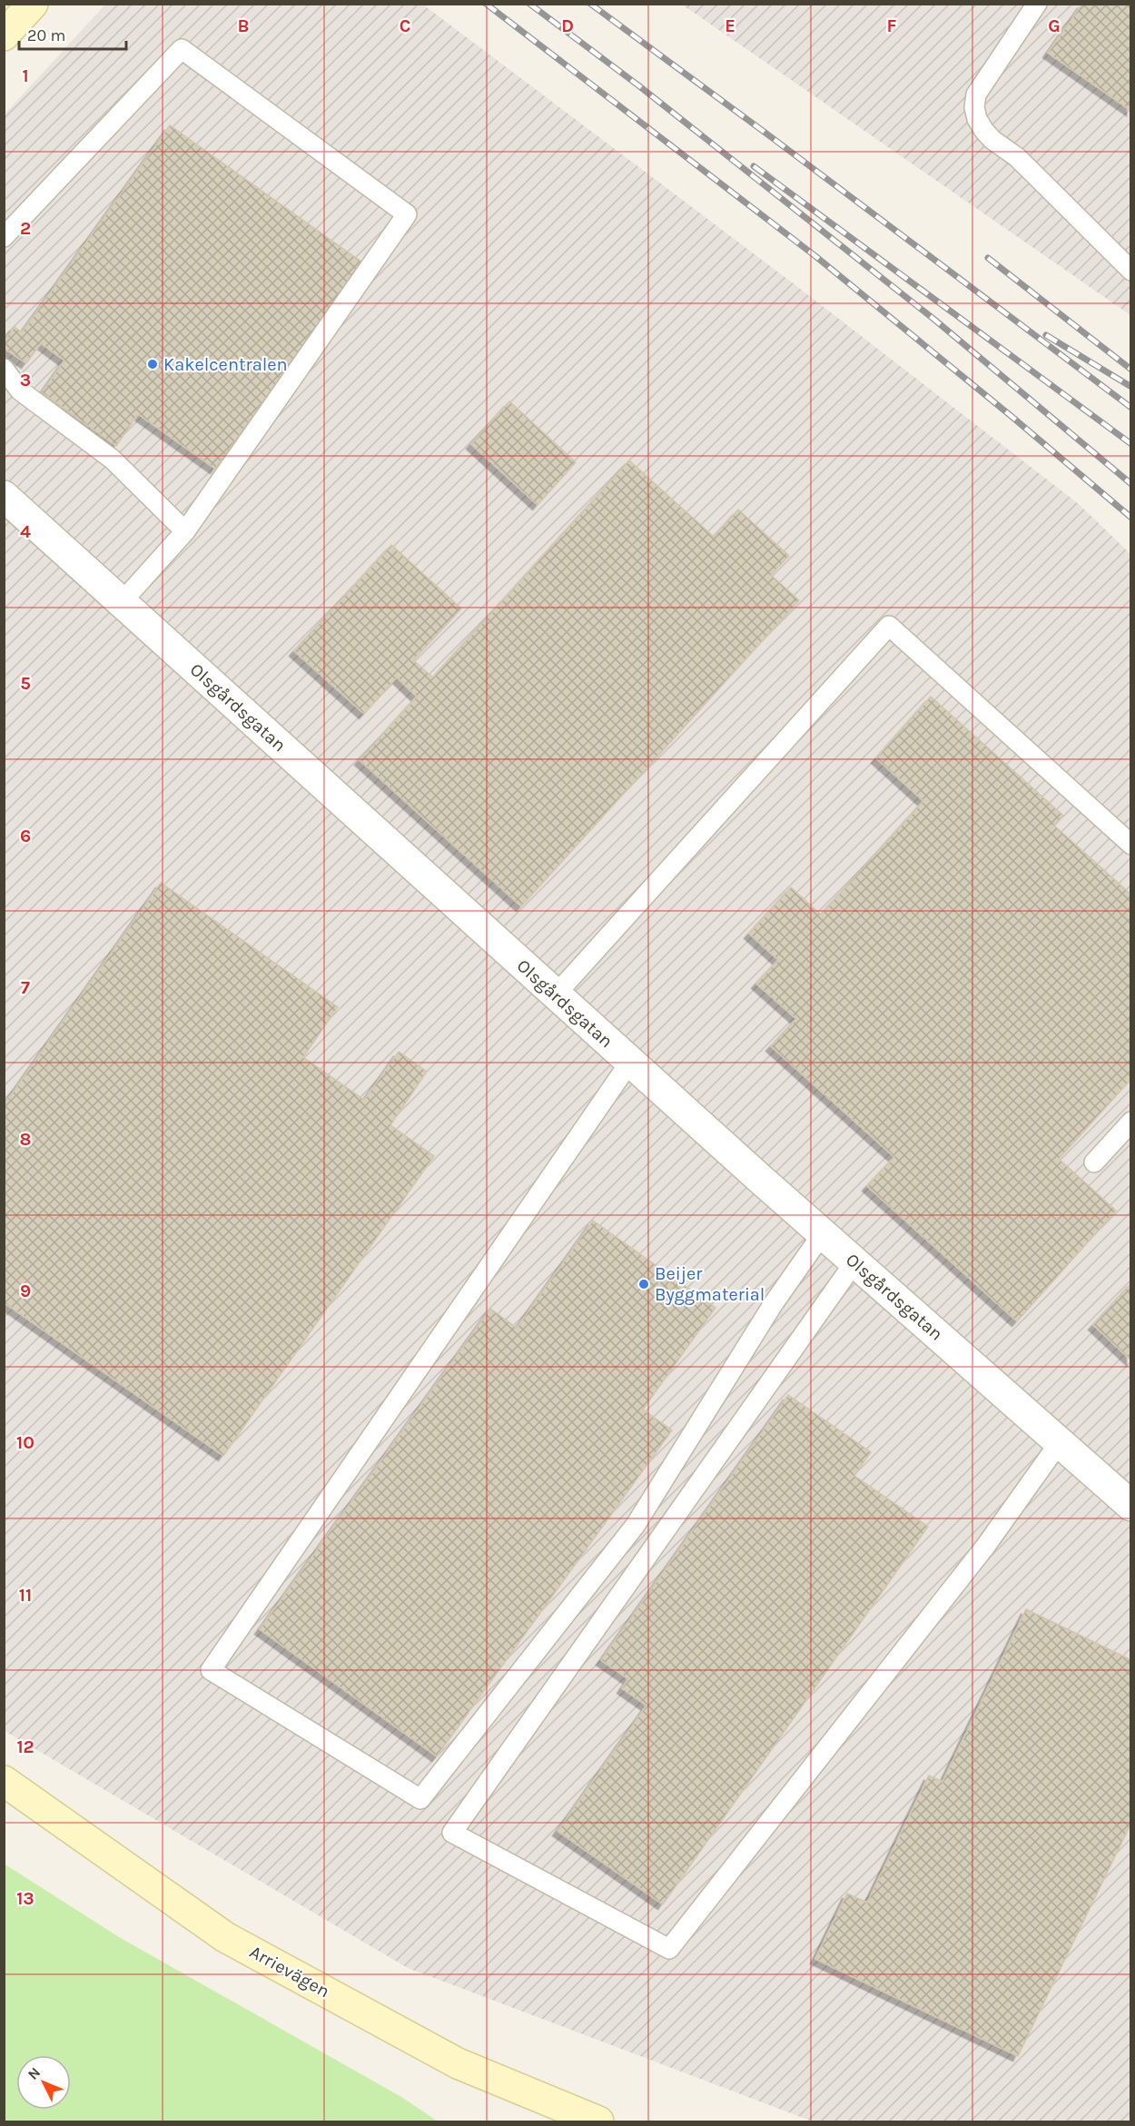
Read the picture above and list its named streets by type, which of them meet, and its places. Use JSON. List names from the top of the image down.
{
  "streets": {
    "main road": ["Arrievägen"],
    "street": ["Olsgårdsgatan"]
  },
  "places": ["Kakelcentralen", "Beijer Byggmaterial"],
  "scale_bar": "20 m",
  "north": "top left",
  "grid": {
    "columns": [
      "B",
      "C",
      "D",
      "E",
      "F",
      "G"
    ],
    "rows": [
      "1",
      "2",
      "3",
      "4",
      "5",
      "6",
      "7",
      "8",
      "9",
      "10",
      "11",
      "12",
      "13"
    ]
  }
}
